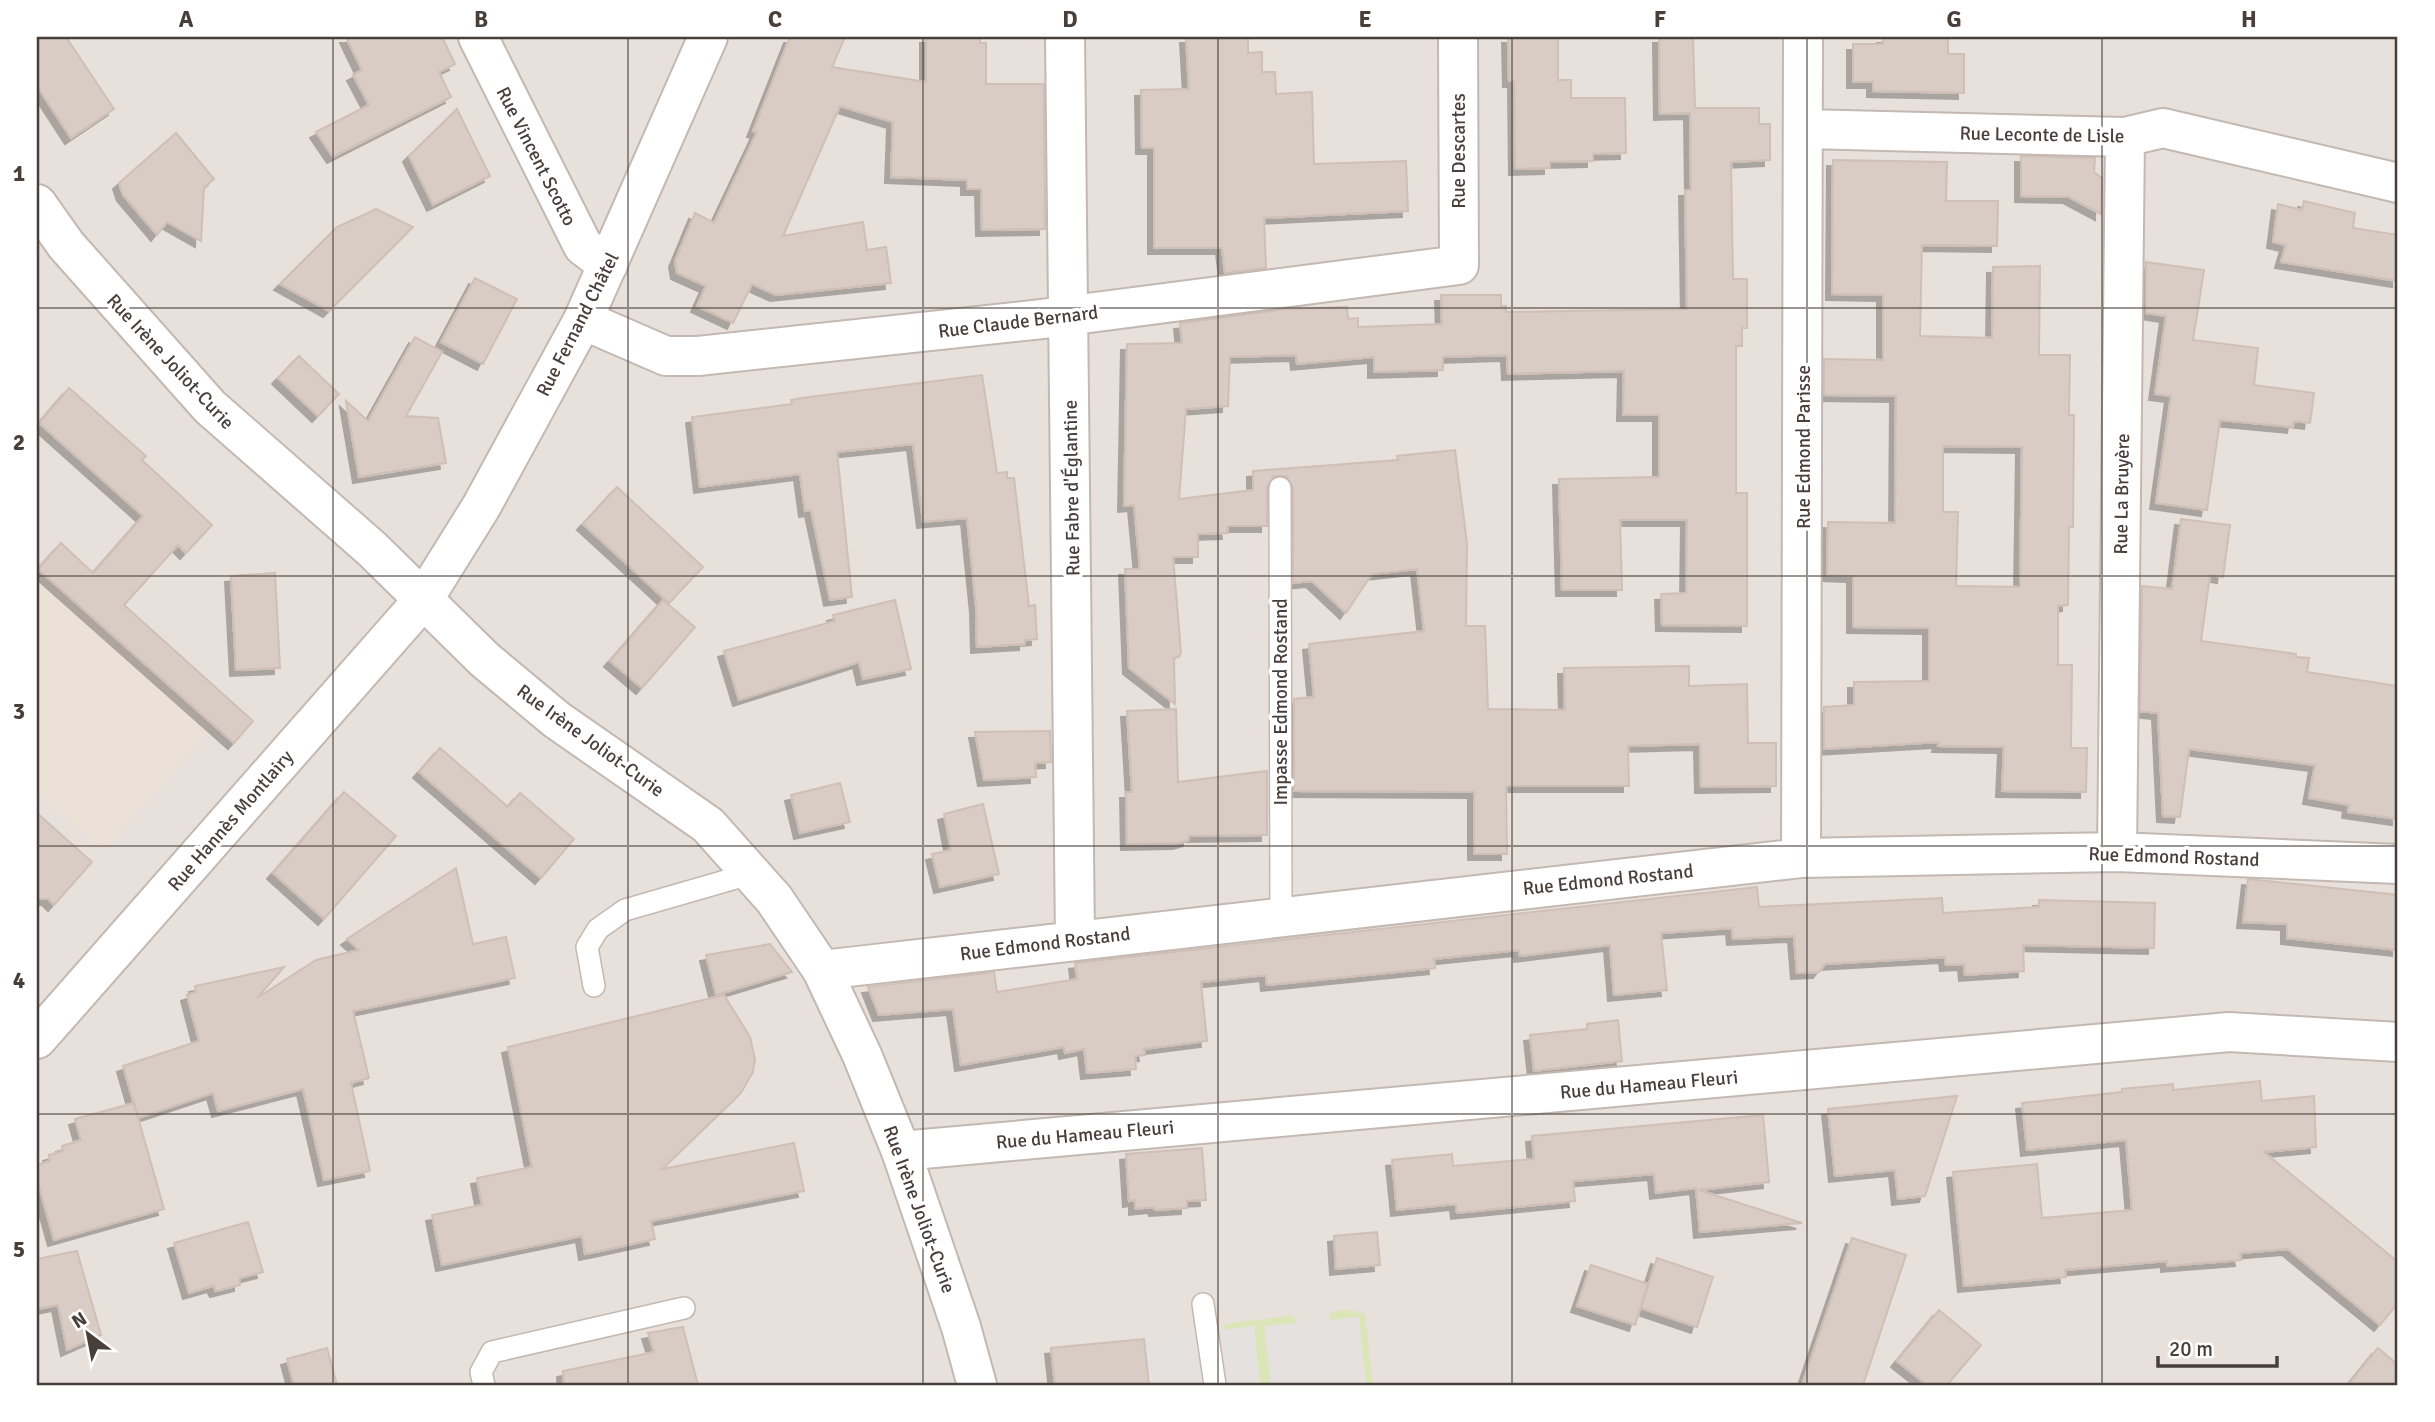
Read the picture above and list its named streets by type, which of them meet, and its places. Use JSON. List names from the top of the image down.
{
  "streets": {
    "street": [
      "Rue Leconte de Lisle",
      "Rue Descartes",
      "Rue Vincent Scotto",
      "Rue Claude Bernard",
      "Rue Fernand Châtel",
      "Rue Irène Joliot-Curie",
      "Rue Edmond Parisse",
      "Rue Fabre d'Églantine",
      "Rue La Bruyère",
      "Rue Hannès Montlairy",
      "Rue Edmond Rostand",
      "Rue du Hameau Fleuri"
    ],
    "lane": ["Impasse Edmond Rostand"]
  },
  "crossings": [
    ["Rue Leconte de Lisle", "Rue Edmond Parisse"],
    ["Rue Leconte de Lisle", "Rue La Bruyère"],
    ["Rue Descartes", "Rue Claude Bernard"],
    ["Rue Vincent Scotto", "Rue Fernand Châtel"],
    ["Rue Claude Bernard", "Rue Fernand Châtel"],
    ["Rue Claude Bernard", "Rue Fabre d'Églantine"],
    ["Rue Fernand Châtel", "Rue Irène Joliot-Curie"],
    ["Rue Fernand Châtel", "Rue Hannès Montlairy"],
    ["Rue Irène Joliot-Curie", "Rue Hannès Montlairy"],
    ["Rue Irène Joliot-Curie", "Rue Edmond Rostand"],
    ["Rue Irène Joliot-Curie", "Rue du Hameau Fleuri"],
    ["Rue Edmond Parisse", "Rue Edmond Rostand"],
    ["Rue Fabre d'Églantine", "Rue Edmond Rostand"],
    ["Rue La Bruyère", "Rue Edmond Rostand"],
    ["Impasse Edmond Rostand", "Rue Edmond Rostand"]
  ],
  "scale_bar": "20 m",
  "north": "top left",
  "grid": {
    "columns": [
      "A",
      "B",
      "C",
      "D",
      "E",
      "F",
      "G",
      "H"
    ],
    "rows": [
      "1",
      "2",
      "3",
      "4",
      "5"
    ]
  }
}
